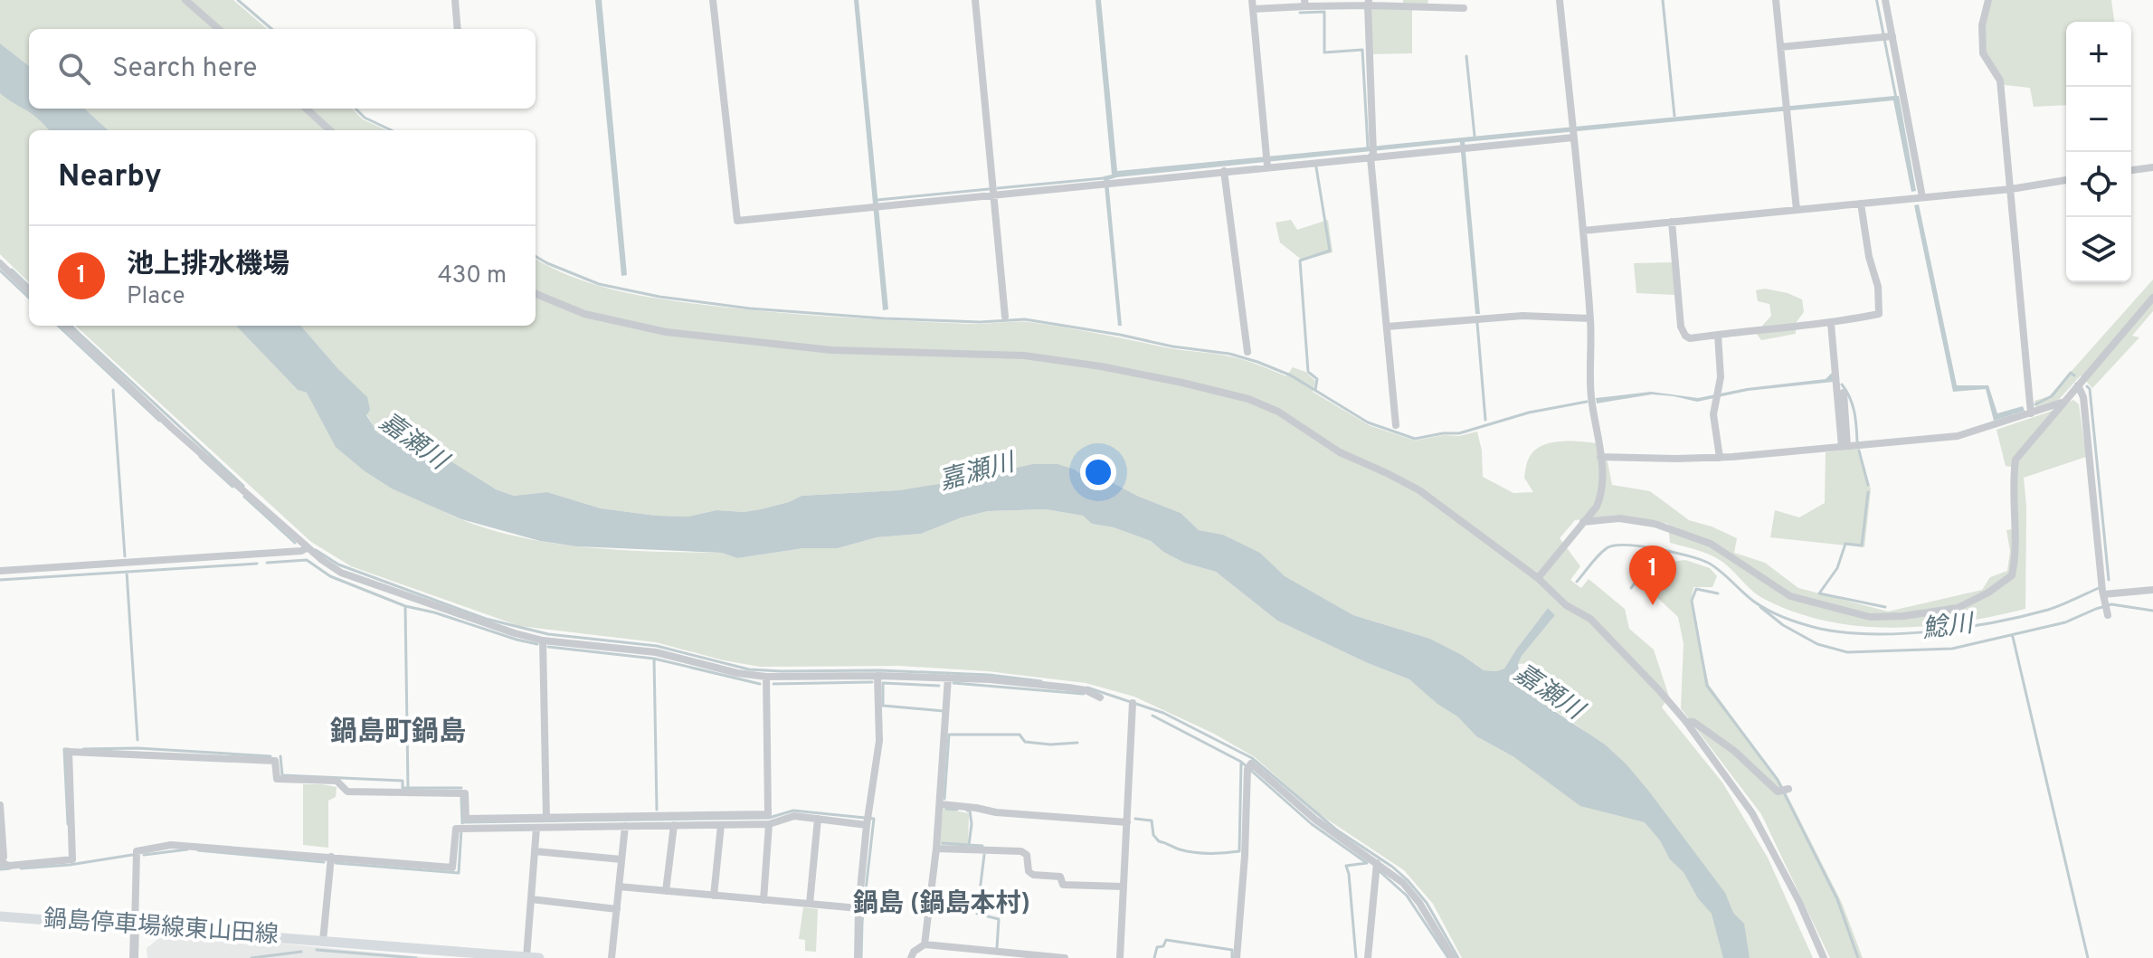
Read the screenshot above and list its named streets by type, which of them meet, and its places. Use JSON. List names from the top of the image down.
{
  "streets": {
    "main road": ["鍋島停車場線東山田線"]
  },
  "districts": ["鍋島町鍋島", "鍋島 (鍋島本村)"],
  "water": ["嘉瀬川", "鯰川"],
  "page": {
    "map_buttons": ["+", "−"],
    "search": "Search here",
    "heading": "Nearby",
    "list": [
      {
        "mark": "1",
        "name": "池上排水機場",
        "note": "Place",
        "value": "430 m"
      }
    ],
    "pins": "1"
  }
}
